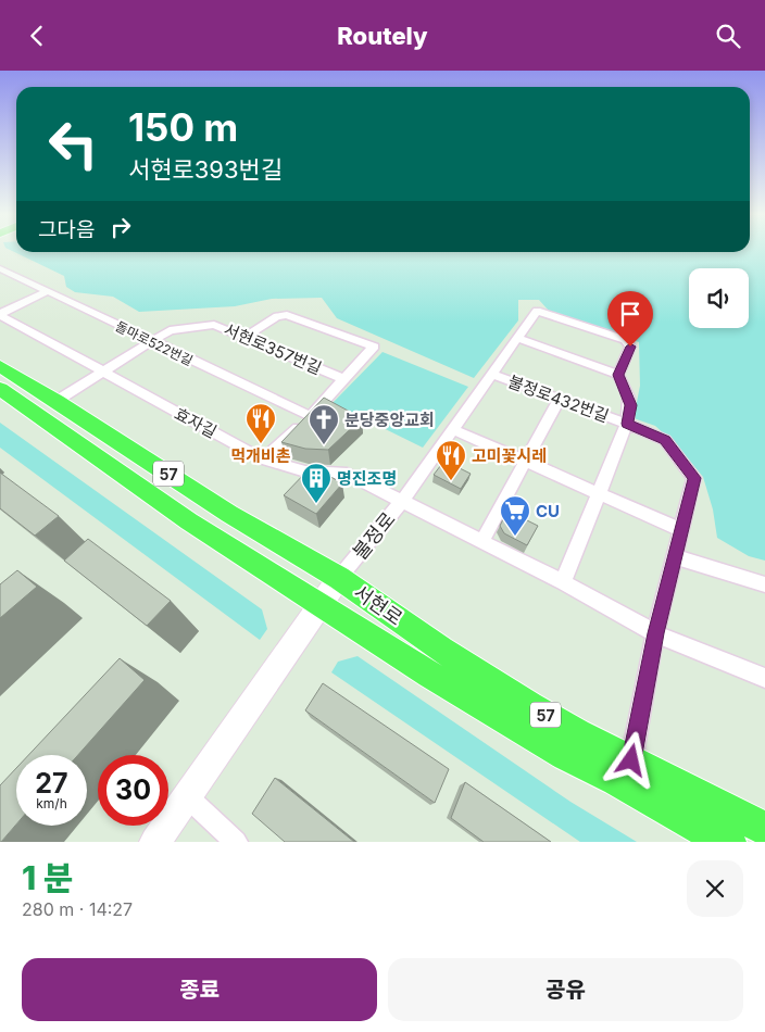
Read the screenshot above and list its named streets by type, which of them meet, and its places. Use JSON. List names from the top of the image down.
{
  "streets": {
    "main road": ["57", "불정로", "서현로"],
    "street": [
      "돌마로522번길",
      "서현로357번길",
      "불정로432번길",
      "효자길"
    ]
  },
  "crossings": [
    ["돌마로522번길", "서현로357번길"],
    ["서현로357번길", "효자길"],
    ["서현로357번길", "서현로"],
    ["불정로432번길", "불정로"],
    ["효자길", "불정로"],
    ["불정로", "서현로"]
  ],
  "places": {
    "restaurant": ["먹개비촌", "고미꽃시레"],
    "church": ["분당중앙교회"],
    "building": ["명진조명"],
    "supermarket": ["CU"]
  },
  "page": {
    "header": "Routely",
    "turn": ["150 m", "서현로393번길"],
    "then": "그다음",
    "speed": "27 km/h",
    "limit": "30",
    "heading": ["1 분", "280 m · 14:27"],
    "buttons": ["종료", "공유"]
  }
}
